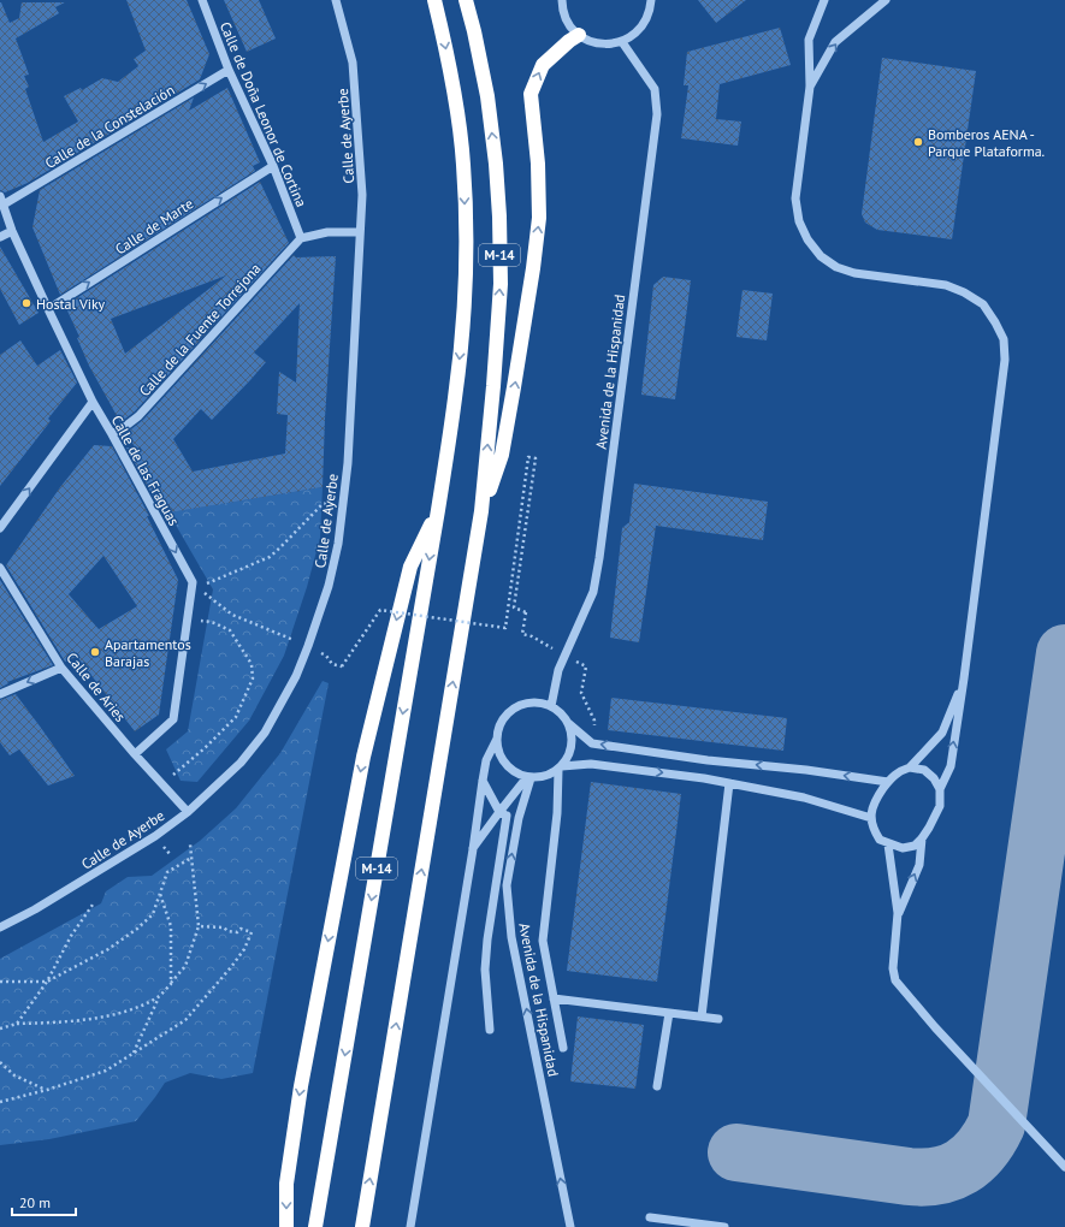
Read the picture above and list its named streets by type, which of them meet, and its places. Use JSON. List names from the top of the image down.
{
  "streets": {
    "highway": ["M-14"],
    "street": [
      "Calle de Doña Leonor de Cortina",
      "Calle de la Constelación",
      "Calle de Ayerbe",
      "Calle de Marte",
      "Calle de la Fuente Torrejona",
      "Avenida de la Hispanidad",
      "Calle de las Fraguas",
      "Calle de Aries"
    ]
  },
  "crossings": [
    ["Calle de Doña Leonor de Cortina", "Calle de la Constelación"],
    ["Calle de Doña Leonor de Cortina", "Calle de Marte"],
    ["Calle de Doña Leonor de Cortina", "Calle de la Fuente Torrejona"],
    ["Calle de la Constelación", "Calle de las Fraguas"],
    ["Calle de Ayerbe", "Calle de Aries"],
    ["Calle de Marte", "Calle de las Fraguas"],
    ["Calle de la Fuente Torrejona", "Calle de las Fraguas"],
    ["Calle de las Fraguas", "Calle de Aries"]
  ],
  "one_way": ["Calle de la Constelación", "Calle de Marte", "Calle de las Fraguas"],
  "places": ["Bomberos AENA - Parque Plataforma.", "Hostal Viky", "Apartamentos Barajas"],
  "scale_bar": "20 m"
}
